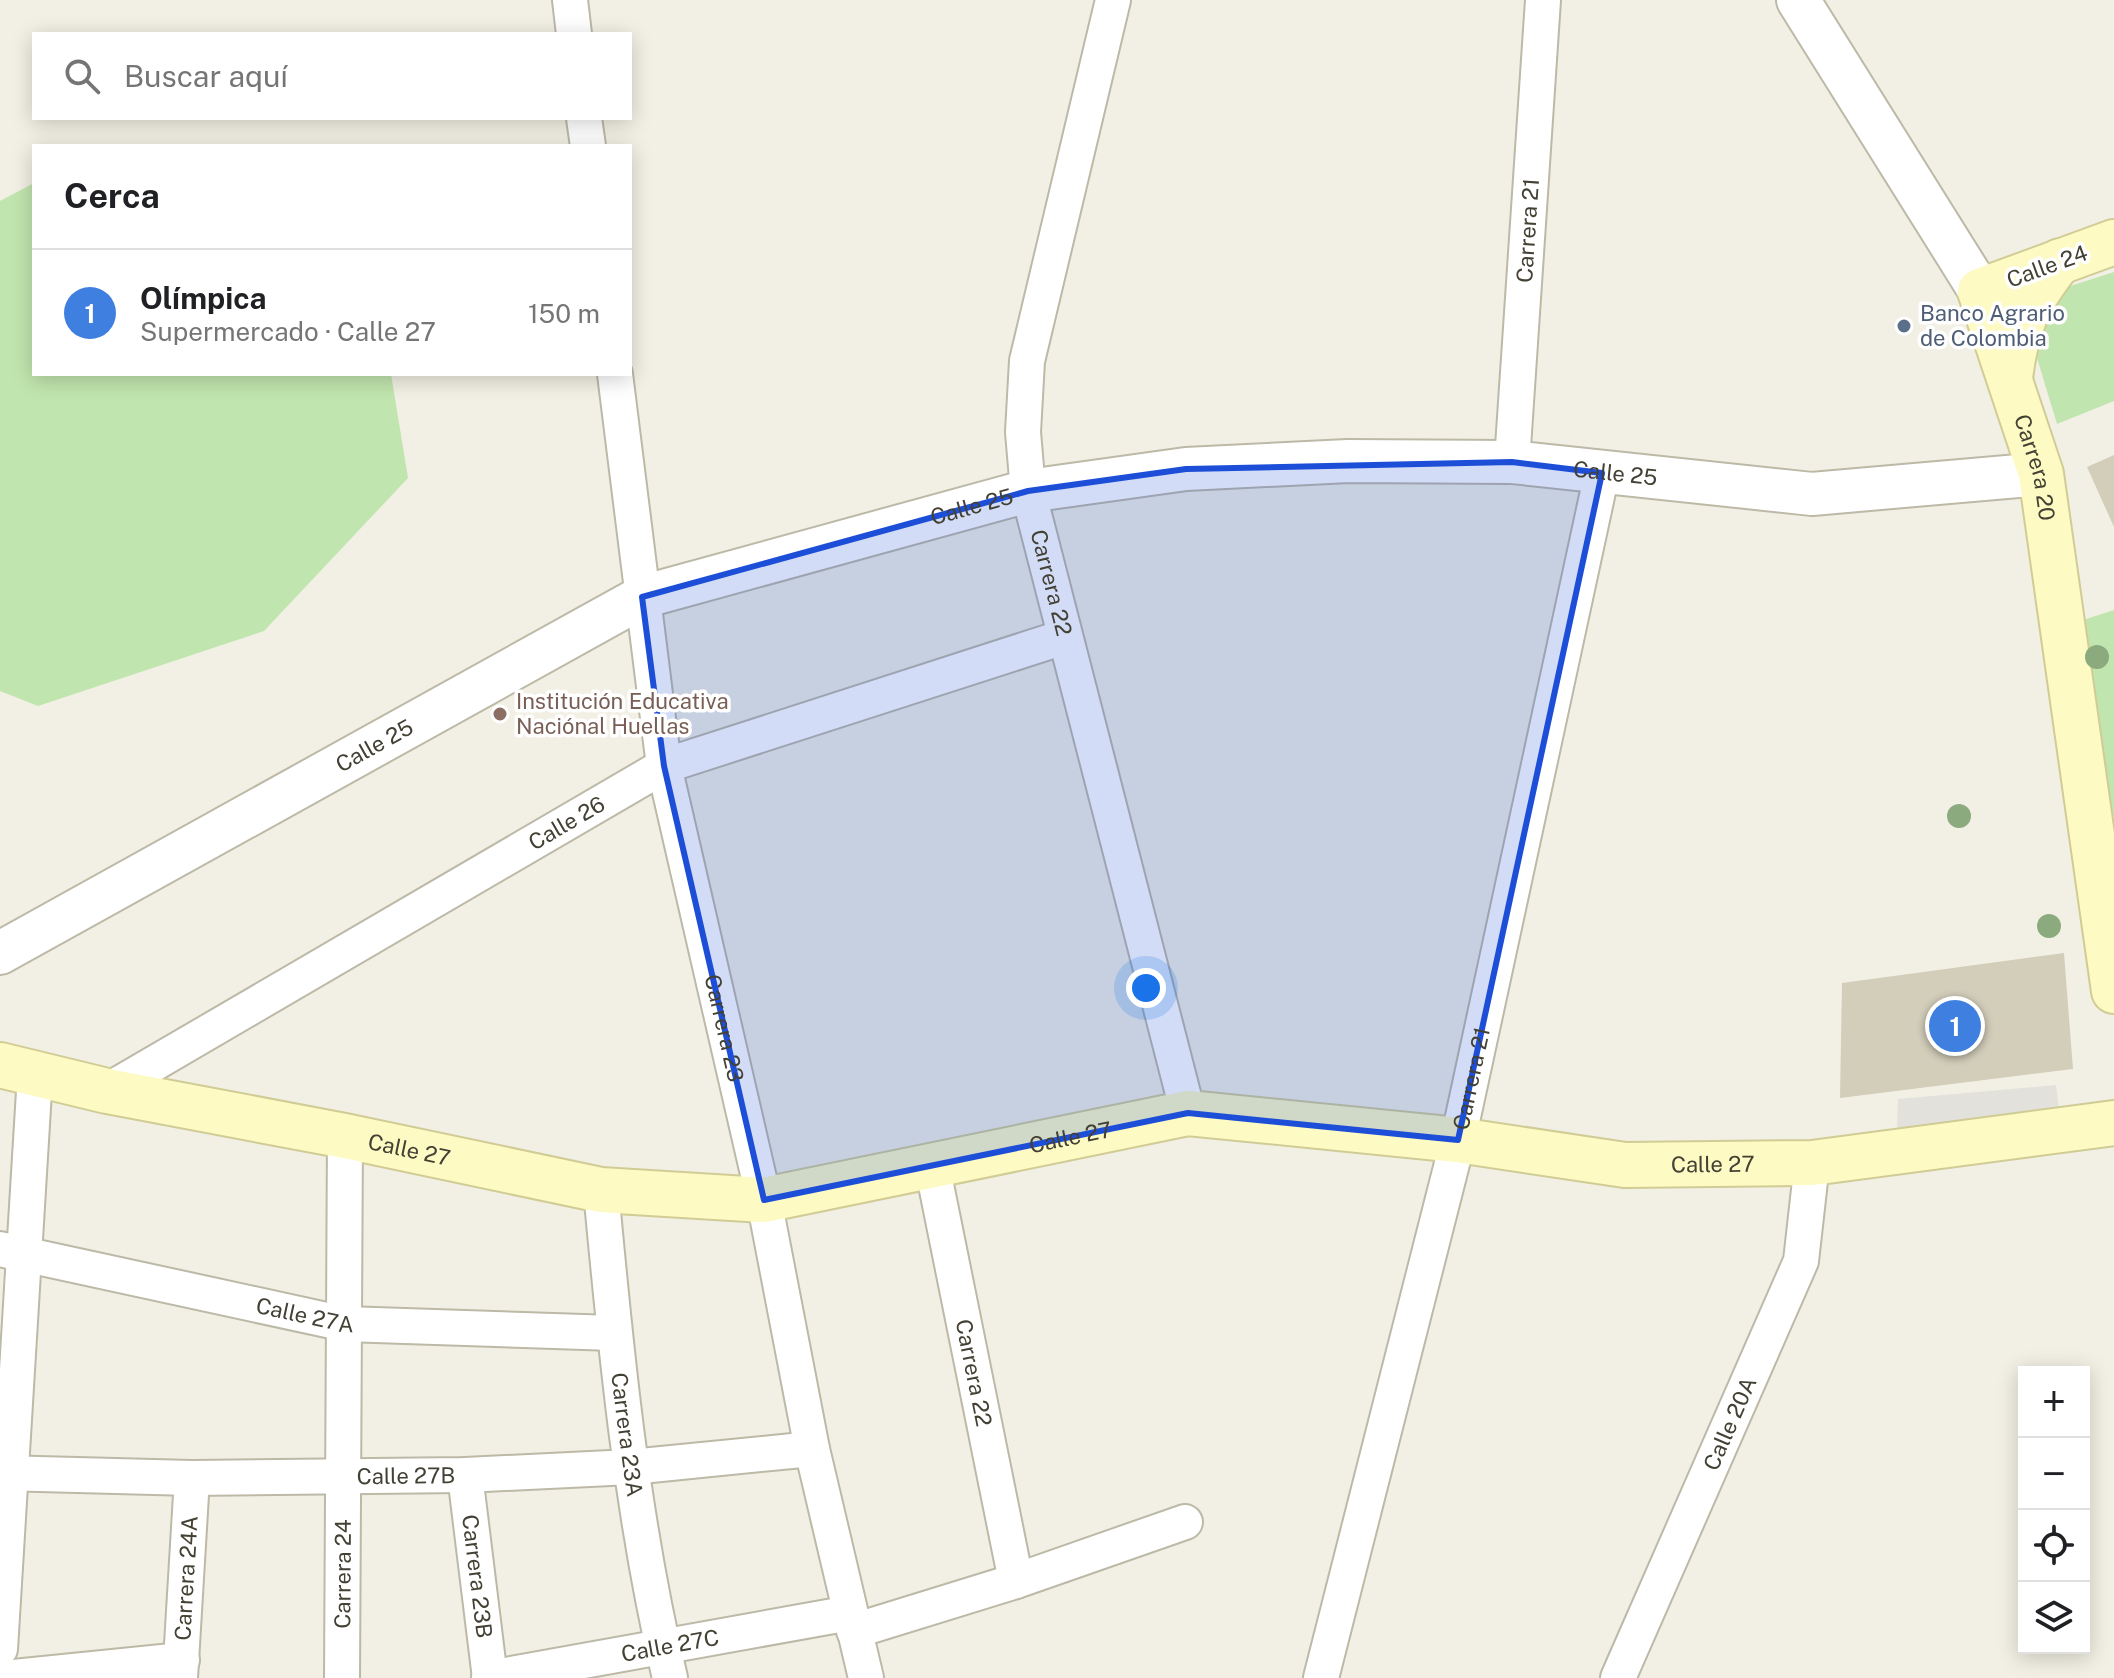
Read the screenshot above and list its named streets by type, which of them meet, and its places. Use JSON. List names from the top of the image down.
{
  "streets": {
    "main road": ["Calle 24", "Carrera 20", "Calle 27"],
    "street": [
      "Carrera 21",
      "Calle 25",
      "Carrera 22",
      "Calle 26",
      "Carrera 23",
      "Calle 27A",
      "Calle 20A",
      "Carrera 23A",
      "Calle 27B",
      "Carrera 24",
      "Carrera 23B",
      "Carrera 24A",
      "Calle 27C"
    ]
  },
  "crossings": [
    ["Carrera 21", "Calle 25"],
    ["Carrera 21", "Calle 27"],
    ["Calle 24", "Carrera 20"],
    ["Carrera 20", "Calle 25"],
    ["Calle 25", "Carrera 22"],
    ["Calle 25", "Carrera 23"],
    ["Carrera 22", "Calle 26"],
    ["Carrera 22", "Calle 27"],
    ["Carrera 22", "Calle 27C"],
    ["Calle 26", "Carrera 23"],
    ["Calle 26", "Calle 27"],
    ["Carrera 23", "Calle 27"],
    ["Carrera 23", "Calle 27B"],
    ["Carrera 23", "Calle 27C"],
    ["Calle 27", "Calle 27A"],
    ["Calle 27", "Calle 20A"],
    ["Calle 27", "Carrera 23A"],
    ["Calle 27", "Calle 27B"],
    ["Calle 27", "Carrera 24"],
    ["Calle 27A", "Carrera 23A"],
    ["Calle 27A", "Carrera 24"],
    ["Carrera 23A", "Calle 27B"],
    ["Carrera 23A", "Calle 27C"],
    ["Calle 27B", "Carrera 24"],
    ["Calle 27B", "Carrera 23B"],
    ["Calle 27B", "Carrera 24A"],
    ["Carrera 23B", "Calle 27C"]
  ],
  "places": ["Banco Agrario de Colombia", "Institución Educativa Naciónal Huellas"],
  "page": {
    "search": "Buscar aquí",
    "heading": "Cerca",
    "list": [
      {
        "mark": "1",
        "name": "Olímpica",
        "note": "Supermercado · Calle 27",
        "value": "150 m"
      }
    ],
    "pins": "1",
    "map_buttons": ["+", "−"]
  }
}
